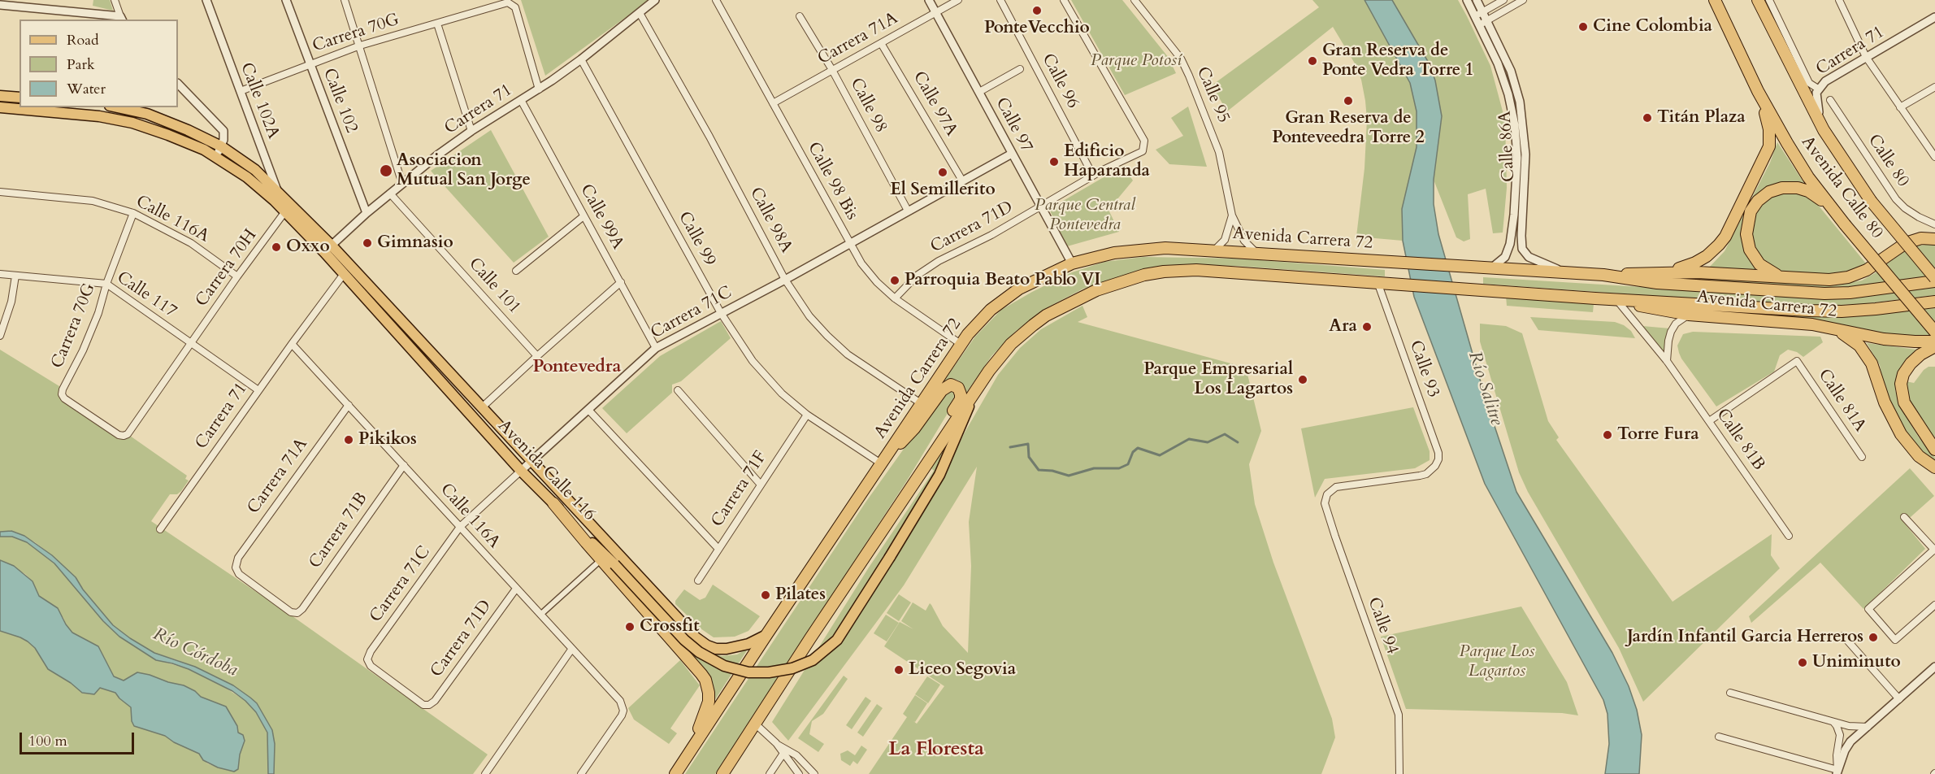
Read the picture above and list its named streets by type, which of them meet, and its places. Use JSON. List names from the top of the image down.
{
  "streets": {
    "highway": ["Avenida Calle 80", "Avenida Carrera 72"],
    "main road": ["Avenida Calle 116"],
    "street": [
      "Carrera 70G",
      "Carrera 71A",
      "Carrera 71",
      "Calle 96",
      "Calle 95",
      "Calle 102A",
      "Calle 102",
      "Calle 97A",
      "Calle 98",
      "Calle 97",
      "Calle 86A",
      "Calle 80",
      "Calle 98 Bis",
      "Calle 99A",
      "Calle 116A",
      "Calle 98A",
      "Carrera 71D",
      "Calle 99",
      "Carrera 70H",
      "Calle 101",
      "Calle 117",
      "Carrera 71C",
      "Calle 93",
      "Calle 81A",
      "Calle 81B",
      "Carrera 71F",
      "Carrera 71B",
      "Calle 94"
    ]
  },
  "crossings": [
    ["Carrera 70G", "Carrera 71"],
    ["Carrera 70G", "Calle 102A"],
    ["Carrera 70G", "Calle 102"],
    ["Carrera 70G", "Calle 116A"],
    ["Carrera 70G", "Carrera 70H"],
    ["Carrera 70G", "Calle 117"],
    ["Carrera 71A", "Calle 97A"],
    ["Carrera 71A", "Calle 98"],
    ["Carrera 71A", "Calle 97"],
    ["Carrera 71A", "Calle 98 Bis"],
    ["Carrera 71A", "Calle 116A"],
    ["Carrera 71A", "Carrera 71B"],
    ["Carrera 71", "Calle 102"],
    ["Carrera 71", "Avenida Calle 80"],
    ["Carrera 71", "Calle 99A"],
    ["Carrera 71", "Calle 116A"],
    ["Carrera 71", "Calle 98A"],
    ["Carrera 71", "Calle 99"],
    ["Carrera 71", "Calle 101"],
    ["Carrera 71", "Calle 117"],
    ["Carrera 71", "Avenida Calle 116"],
    ["Calle 96", "Carrera 71D"],
    ["Calle 95", "Avenida Carrera 72"],
    ["Calle 102A", "Carrera 70H"],
    ["Calle 102A", "Avenida Calle 116"],
    ["Calle 97A", "Carrera 71C"],
    ["Calle 98", "Carrera 71C"],
    ["Calle 97", "Carrera 71D"],
    ["Calle 97", "Avenida Carrera 72"],
    ["Calle 97", "Carrera 71C"],
    ["Calle 86A", "Avenida Carrera 72"],
    ["Calle 98 Bis", "Carrera 71D"],
    ["Calle 98 Bis", "Avenida Carrera 72"],
    ["Calle 98 Bis", "Carrera 71C"],
    ["Avenida Calle 80", "Avenida Carrera 72"],
    ["Calle 99A", "Carrera 71C"],
    ["Calle 116A", "Carrera 71D"],
    ["Calle 116A", "Carrera 70H"],
    ["Calle 116A", "Carrera 71C"],
    ["Calle 116A", "Carrera 71B"],
    ["Calle 98A", "Avenida Carrera 72"],
    ["Calle 98A", "Carrera 71C"],
    ["Carrera 71D", "Carrera 71C"],
    ["Calle 99", "Avenida Carrera 72"],
    ["Calle 99", "Carrera 71C"],
    ["Calle 99", "Carrera 71F"],
    ["Avenida Carrera 72", "Calle 93"],
    ["Avenida Carrera 72", "Calle 81B"],
    ["Avenida Carrera 72", "Avenida Calle 116"],
    ["Carrera 70H", "Calle 117"],
    ["Carrera 70H", "Avenida Calle 116"],
    ["Carrera 71C", "Avenida Calle 116"],
    ["Calle 93", "Calle 94"],
    ["Calle 81A", "Calle 81B"]
  ],
  "districts": ["Pontevedra", "La Floresta"],
  "water": ["Río Salitre", "Río Córdoba"],
  "parks": ["Parque Potosí", "Parque Central Pontevedra", "Parque Los Lagartos"],
  "places": [
    "PonteVecchio",
    "Cine Colombia",
    "Gran Reserva de Ponte Vedra Torre 1",
    "Gran Reserva de Ponteveedra Torre 2",
    "Titán Plaza",
    "Edificio Haparanda",
    "Asociacion Mutual San Jorge",
    "El Semillerito",
    "Gimnasio",
    "Oxxo",
    "Parroquia Beato Pablo VI",
    "Ara",
    "Parque Empresarial Los Lagartos",
    "Torre Fura",
    "Pikikos",
    "Pilates",
    "Crossfit",
    "Jardín Infantil Garcia Herreros",
    "Uniminuto",
    "Liceo Segovia"
  ],
  "legend": ["Road", "Park", "Water"],
  "scale_bar": "100 m"
}
